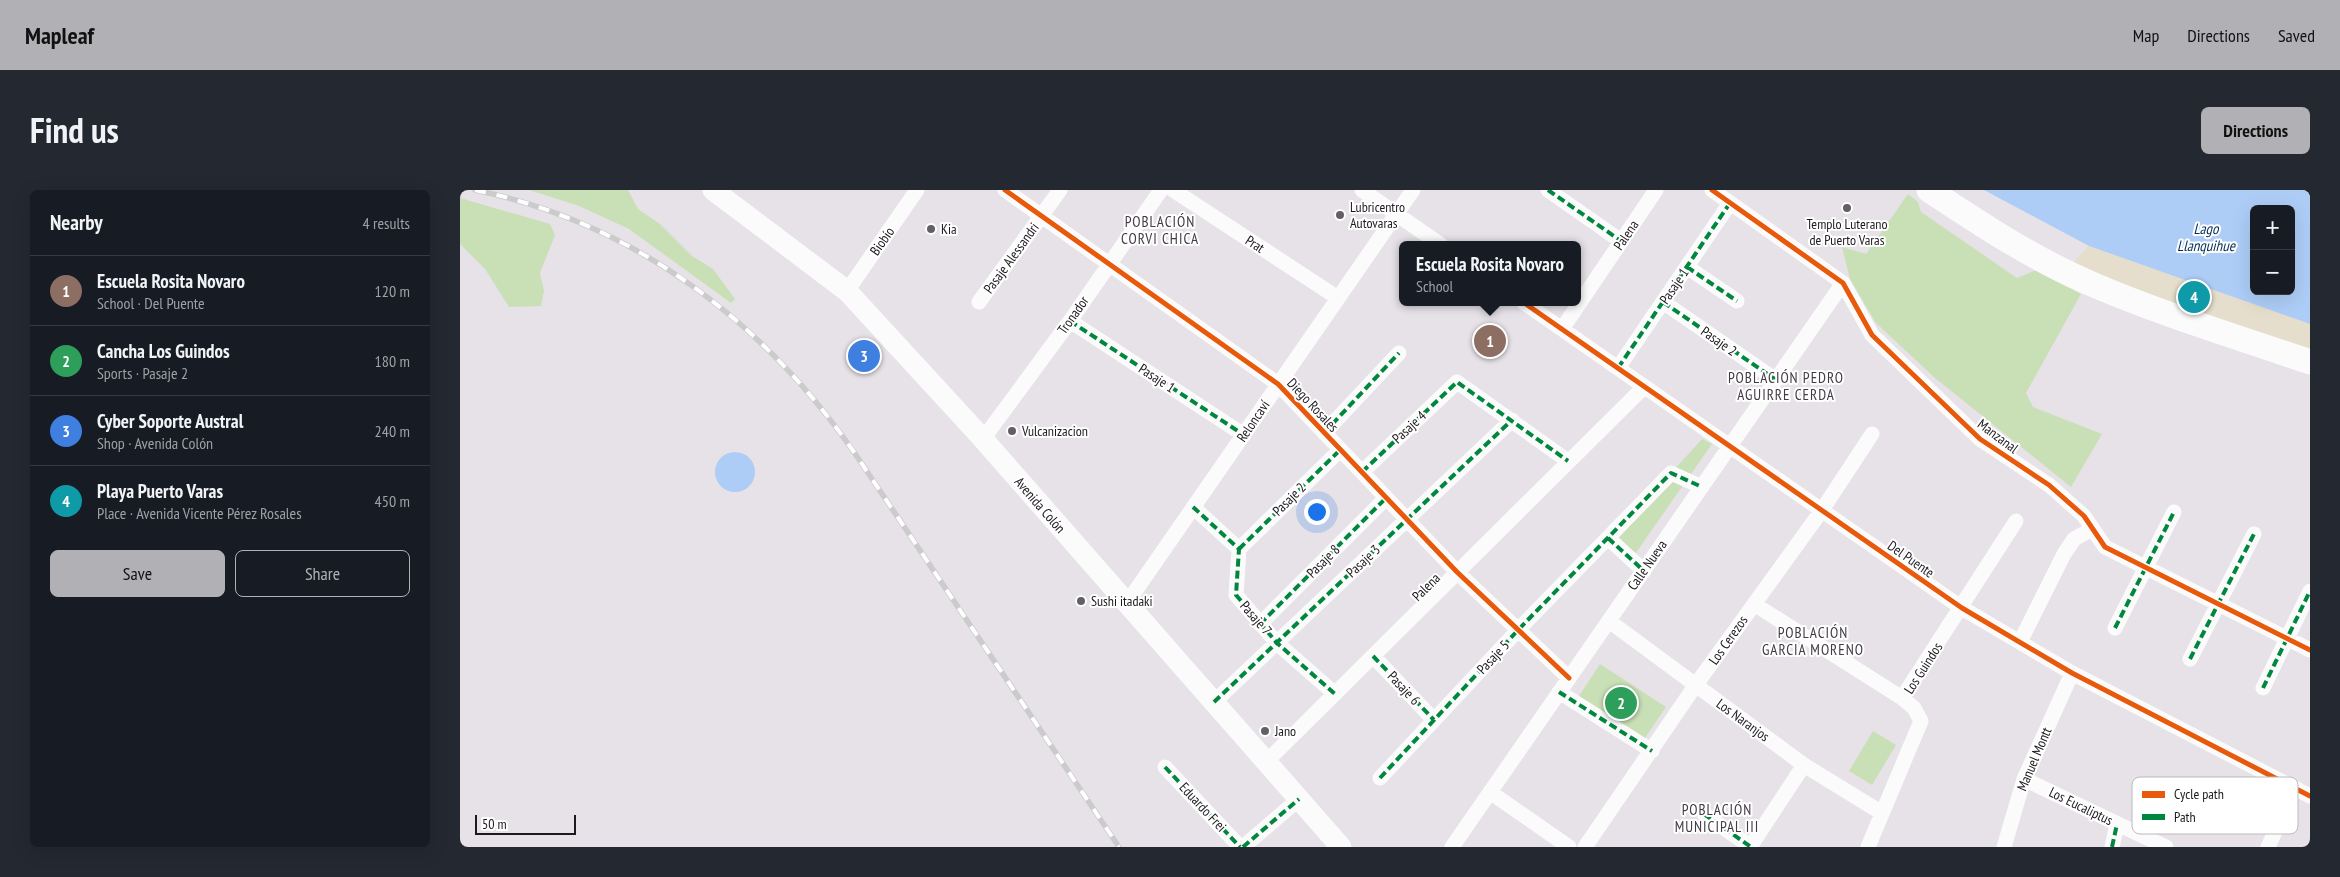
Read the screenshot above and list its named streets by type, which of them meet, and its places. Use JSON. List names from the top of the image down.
{
  "streets": {
    "main road": ["Avenida Colón"],
    "street": [
      "Palena",
      "Biobío",
      "Prat",
      "Pasaje Alessandri",
      "Pasaje 1",
      "Tronador",
      "Pasaje 2",
      "Diego Rosales",
      "Reloncaví",
      "Pasaje 4",
      "Manzanal",
      "Del Puente",
      "Pasaje 8",
      "Pasaje 3",
      "Calle Nueva",
      "Pasaje 7",
      "Los Cerezos",
      "Pasaje 5",
      "Los Guindos",
      "Pasaje 6",
      "Los Naranjos",
      "Manuel Montt",
      "Los Eucaliptus",
      "Eduardo Frei"
    ]
  },
  "crossings": [
    ["Palena", "Diego Rosales"],
    ["Palena", "Avenida Colón"],
    ["Palena", "Del Puente"],
    ["Palena", "Pasaje 7"],
    ["Palena", "Pasaje 6"],
    ["Biobío", "Avenida Colón"],
    ["Prat", "Reloncaví"],
    ["Pasaje Alessandri", "Diego Rosales"],
    ["Pasaje 1", "Tronador"],
    ["Pasaje 1", "Pasaje 2"],
    ["Pasaje 1", "Reloncaví"],
    ["Pasaje 1", "Manzanal"],
    ["Pasaje 1", "Del Puente"],
    ["Tronador", "Diego Rosales"],
    ["Tronador", "Avenida Colón"],
    ["Pasaje 2", "Diego Rosales"],
    ["Pasaje 2", "Calle Nueva"],
    ["Pasaje 2", "Pasaje 7"],
    ["Diego Rosales", "Reloncaví"],
    ["Diego Rosales", "Pasaje 4"],
    ["Diego Rosales", "Pasaje 8"],
    ["Diego Rosales", "Pasaje 3"],
    ["Diego Rosales", "Calle Nueva"],
    ["Diego Rosales", "Pasaje 5"],
    ["Reloncaví", "Avenida Colón"],
    ["Pasaje 4", "Pasaje 3"],
    ["Manzanal", "Calle Nueva"],
    ["Avenida Colón", "Pasaje 3"],
    ["Del Puente", "Calle Nueva"],
    ["Del Puente", "Los Cerezos"],
    ["Del Puente", "Los Guindos"],
    ["Del Puente", "Manuel Montt"],
    ["Pasaje 8", "Pasaje 7"],
    ["Pasaje 3", "Pasaje 7"],
    ["Calle Nueva", "Pasaje 5"],
    ["Calle Nueva", "Los Naranjos"],
    ["Los Cerezos", "Los Naranjos"],
    ["Pasaje 5", "Pasaje 6"],
    ["Los Guindos", "Los Naranjos"],
    ["Manuel Montt", "Los Eucaliptus"]
  ],
  "districts": [
    "POBLACIÓN CORVI CHICA",
    "POBLACIÓN PEDRO AGUIRRE CERDA",
    "POBLACIÓN GARCIA MORENO",
    "POBLACIÓN MUNICIPAL III"
  ],
  "water": ["Lago Llanquihue"],
  "places": [
    "Templo Luterano de Puerto Varas",
    "Lubricentro Autovaras",
    "Kia",
    "Vulcanizacion",
    "Sushi itadaki",
    "Jano"
  ],
  "legend": ["Cycle path", "Path"],
  "scale_bar": "50 m",
  "page": {
    "header": "Mapleaf",
    "nav": ["Map", "Directions", "Saved"],
    "title": "Find us",
    "buttons": [
      "Directions",
      ["Save", "Share"]
    ],
    "heading": ["Nearby", "4 results"],
    "map_buttons": ["+", "−"],
    "popup": ["Escuela Rosita Novaro", "School"],
    "list": [
      {
        "mark": "1",
        "name": "Escuela Rosita Novaro",
        "note": "School · Del Puente",
        "value": "120 m"
      },
      {
        "mark": "2",
        "name": "Cancha Los Guindos",
        "note": "Sports · Pasaje 2",
        "value": "180 m"
      },
      {
        "mark": "3",
        "name": "Cyber Soporte Austral",
        "note": "Shop · Avenida Colón",
        "value": "240 m"
      },
      {
        "mark": "4",
        "name": "Playa Puerto Varas",
        "note": "Place · Avenida Vicente Pérez Rosales",
        "value": "450 m"
      }
    ],
    "pins": [
      "4",
      "1",
      "3",
      "2"
    ],
    "scale": "50 m"
  }
}
